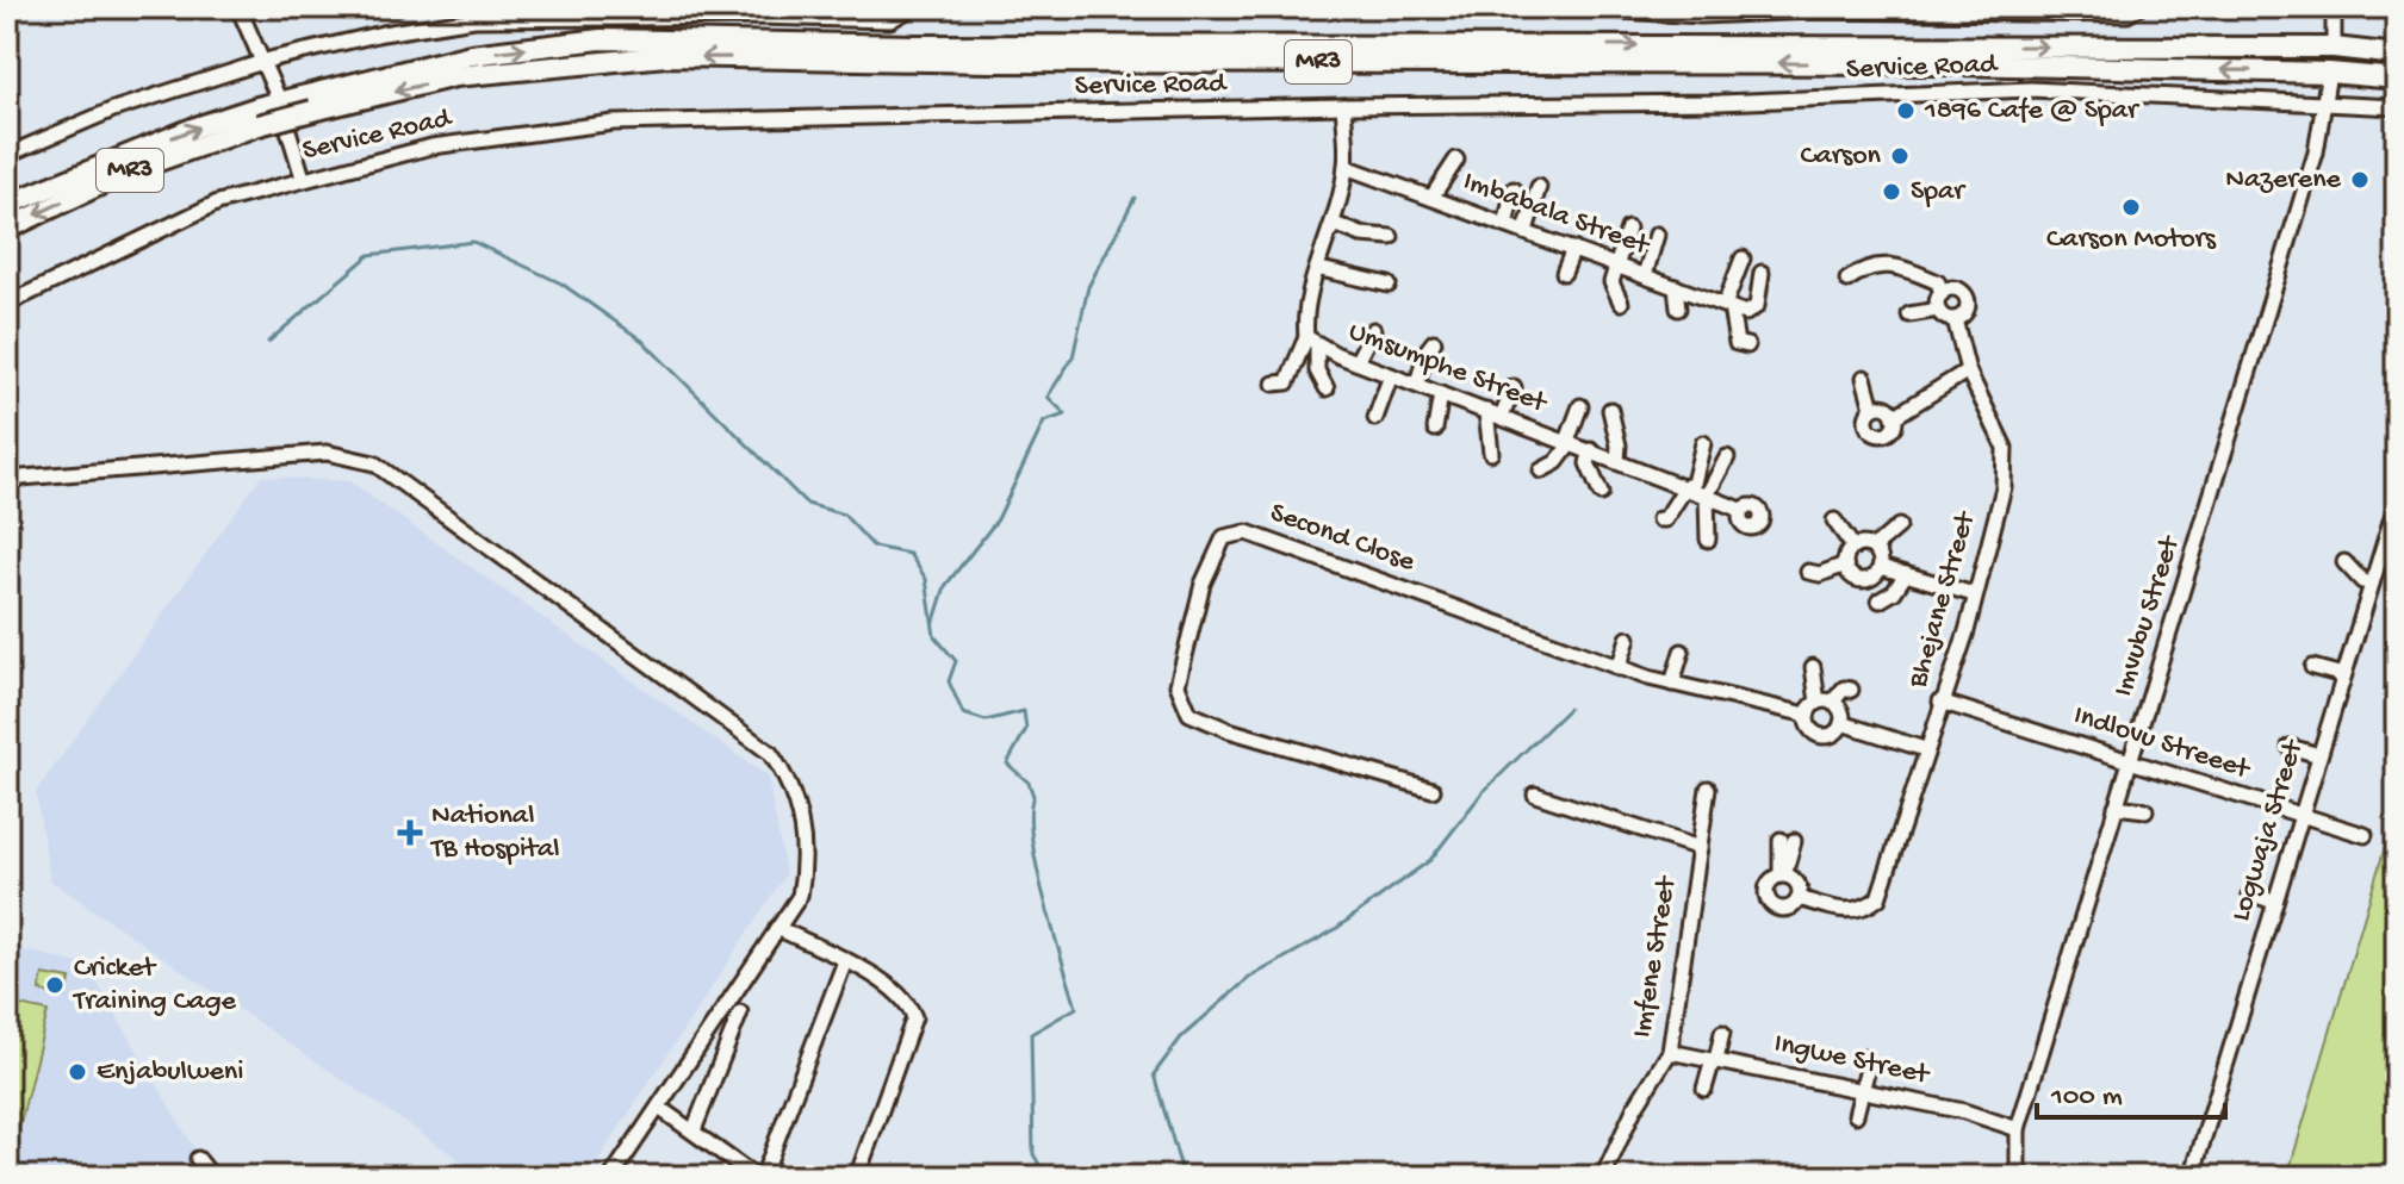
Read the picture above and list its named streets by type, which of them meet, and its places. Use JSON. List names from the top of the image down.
{
  "streets": {
    "highway": ["MR3"],
    "street": [
      "Service Road",
      "Imbabala Street",
      "Umsumphe Street",
      "Second Close",
      "Bhejane Street",
      "Imvubu Street",
      "Indlovu Streeet",
      "Logwaja Street",
      "Imfene Street",
      "Ingwe Street"
    ]
  },
  "crossings": [
    ["MR3", "Imvubu Street"],
    ["Service Road", "Umsumphe Street"],
    ["Service Road", "Imvubu Street"],
    ["Imbabala Street", "Umsumphe Street"],
    ["Bhejane Street", "Indlovu Streeet"],
    ["Imvubu Street", "Indlovu Streeet"],
    ["Imvubu Street", "Ingwe Street"],
    ["Indlovu Streeet", "Logwaja Street"],
    ["Imfene Street", "Ingwe Street"]
  ],
  "places": {
    "other": [
      "1896 Cafe @ Spar",
      "Carson",
      "Nazerene",
      "Spar",
      "Carson Motors",
      "Cricket Training Cage",
      "Enjabulweni"
    ],
    "health": ["National TB Hospital"]
  },
  "scale_bar": "100 m"
}
